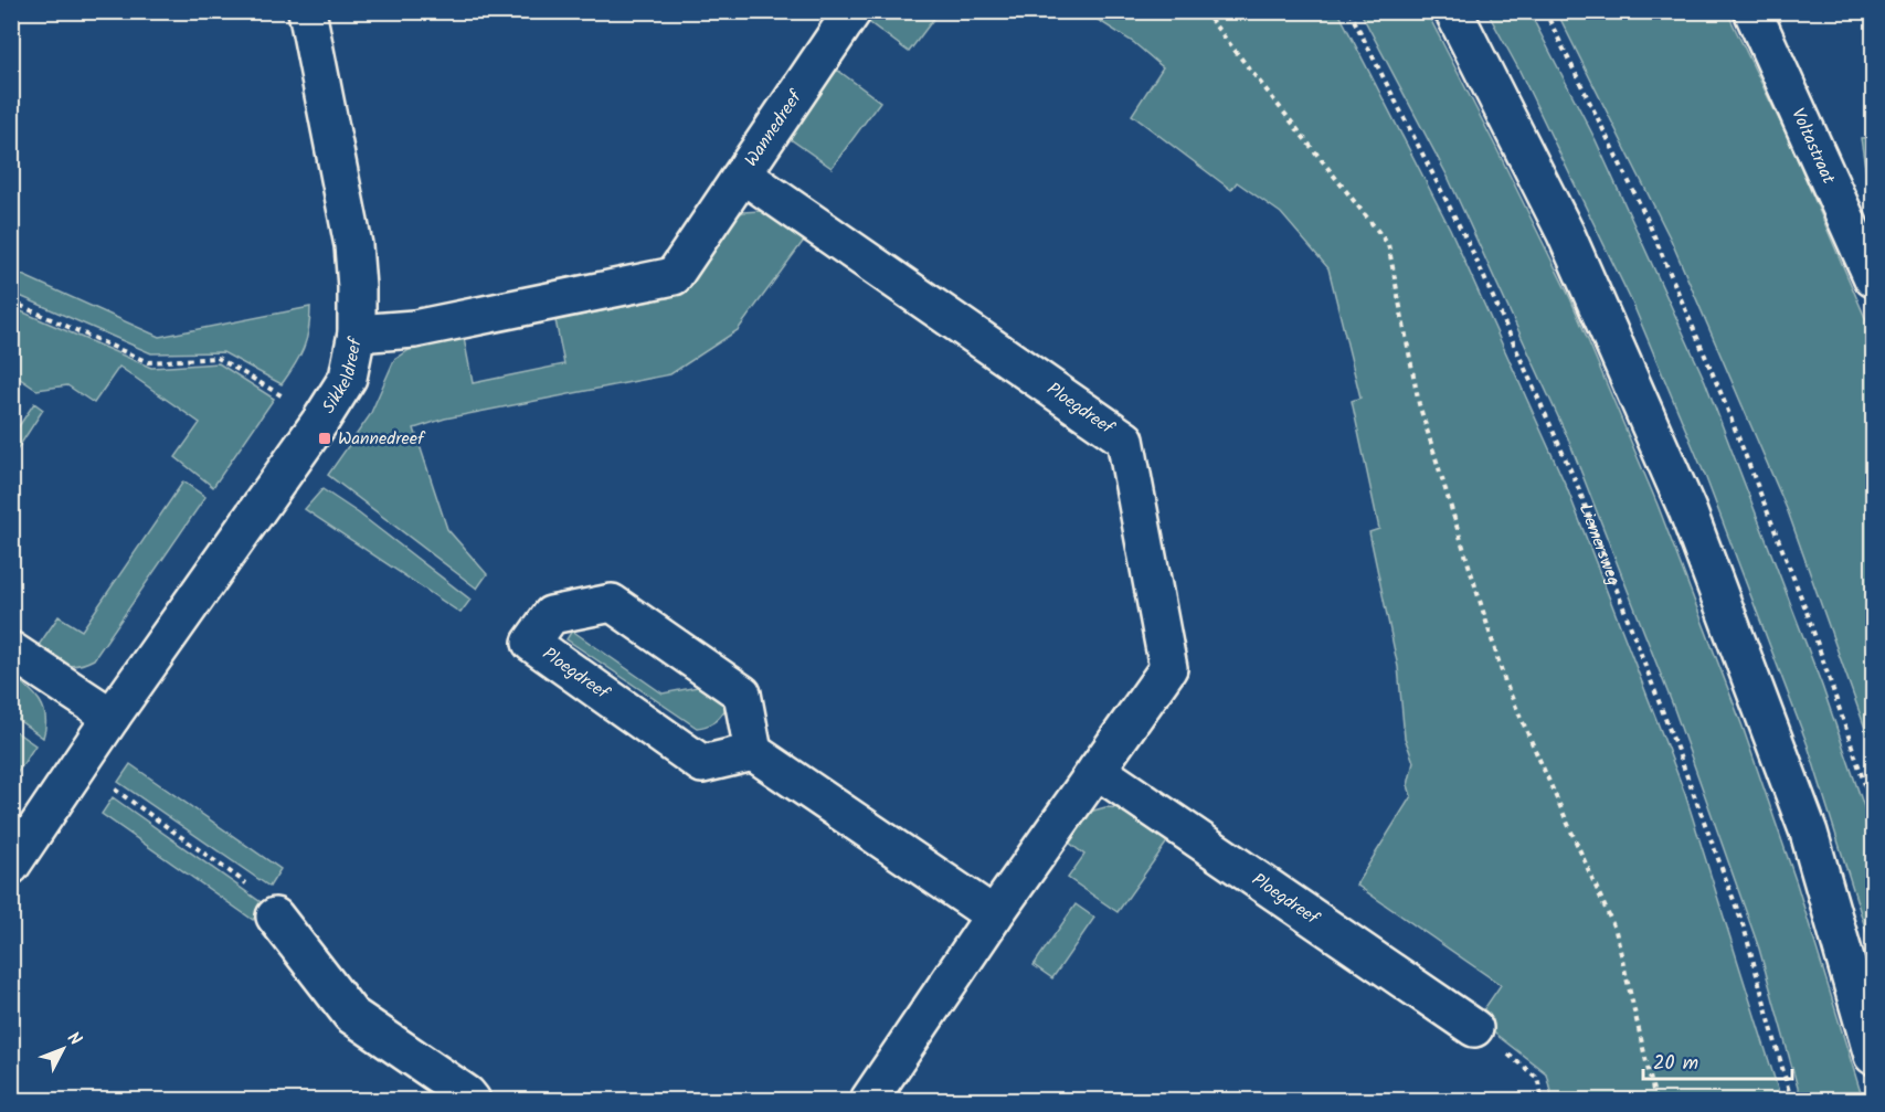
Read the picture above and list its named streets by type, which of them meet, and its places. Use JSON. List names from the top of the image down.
{
  "streets": {
    "street": [
      "Wannedreef",
      "Voltastraat",
      "Sikkeldreef",
      "Ploegdreef"
    ],
    "path": ["Liemersweg"]
  },
  "crossings": [
    ["Wannedreef", "Sikkeldreef"],
    ["Wannedreef", "Ploegdreef"]
  ],
  "places": {
    "transit": ["Wannedreef"]
  },
  "scale_bar": "20 m",
  "north": "top right"
}
